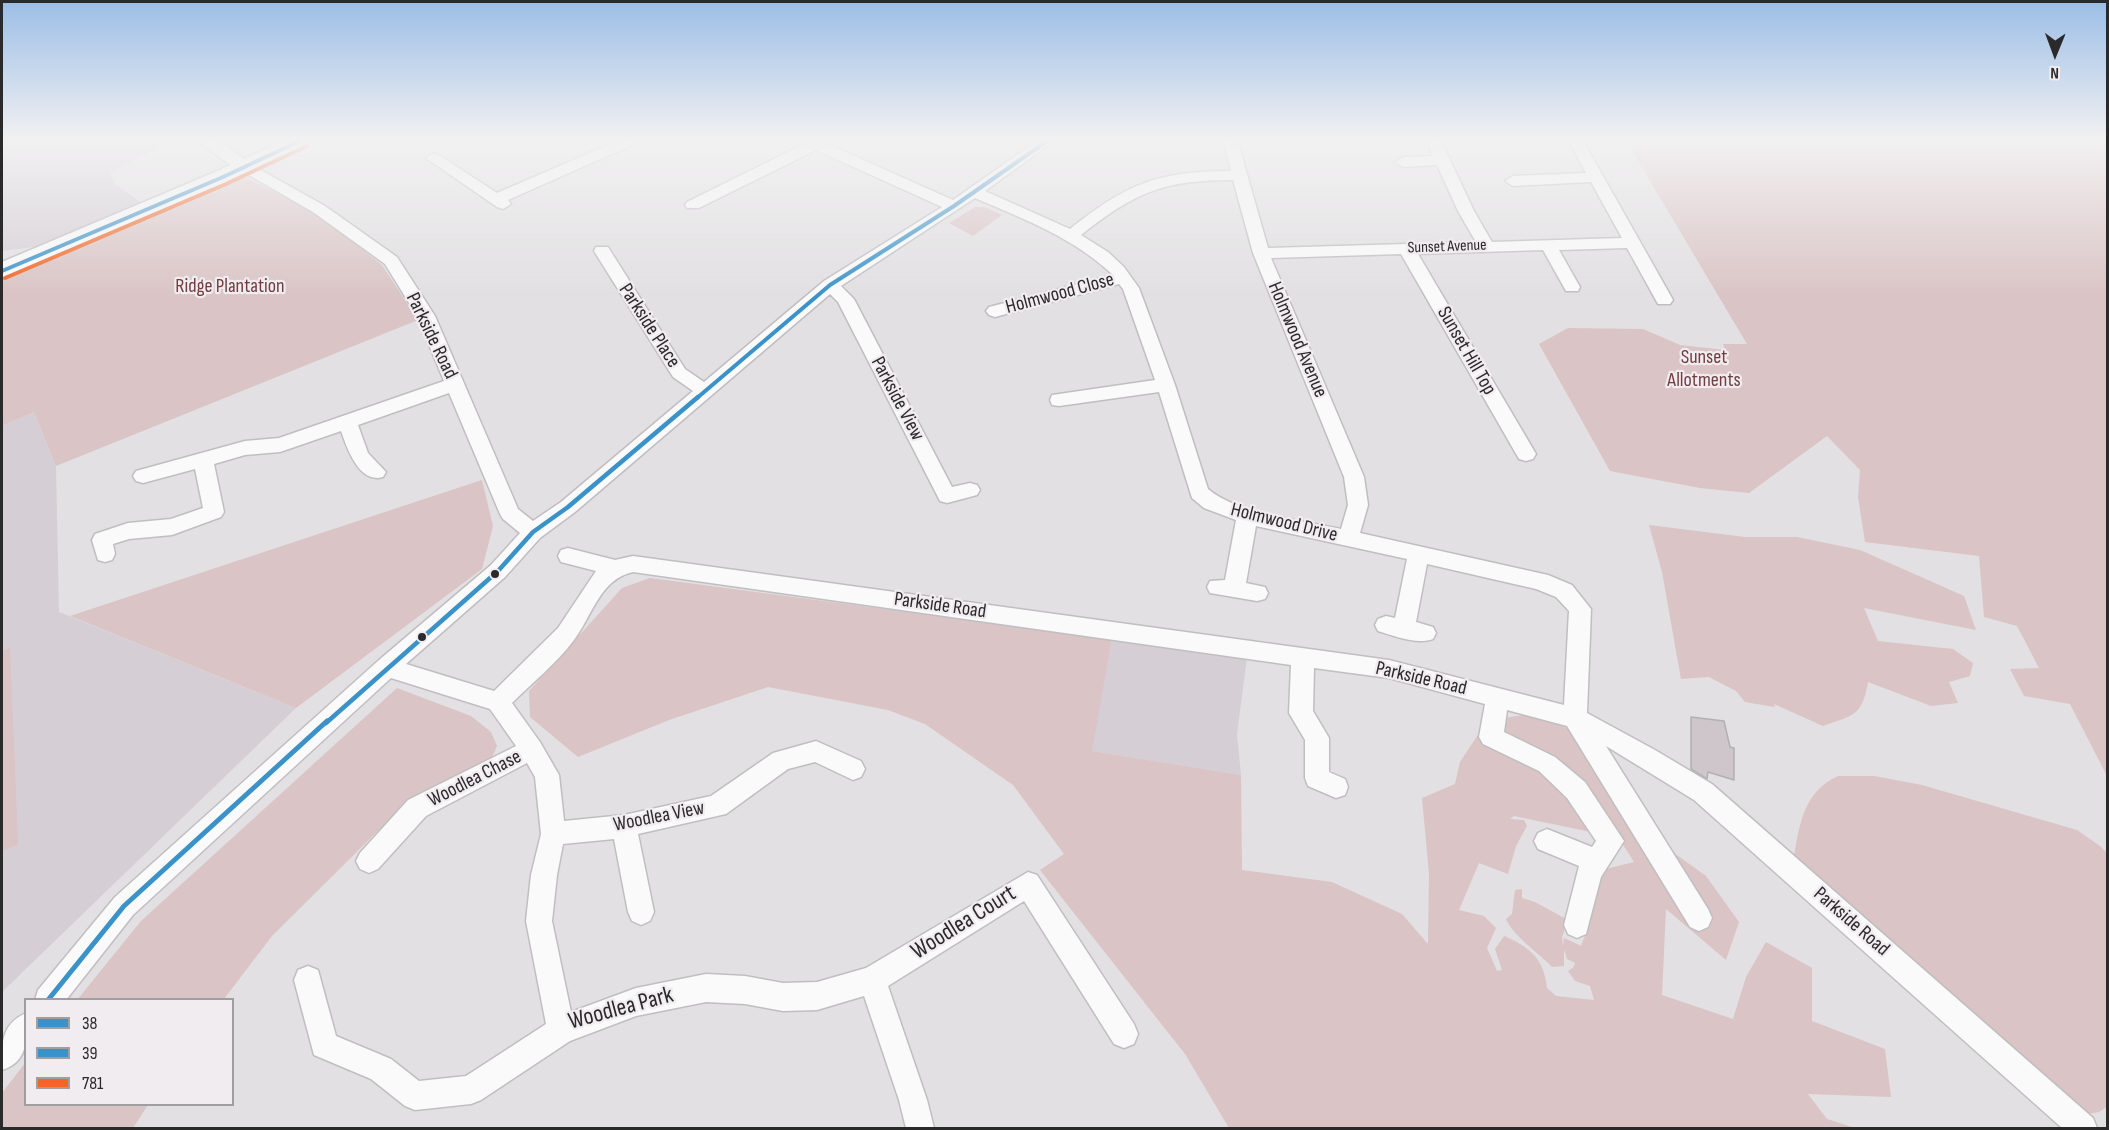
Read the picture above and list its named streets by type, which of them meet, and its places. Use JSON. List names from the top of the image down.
{
  "streets": {
    "street": [
      "Sunset Avenue",
      "Holmwood Close",
      "Parkside Place",
      "Parkside Road",
      "Holmwood Avenue",
      "Sunset Hill Top",
      "Parkside View",
      "Holmwood Drive",
      "Woodlea Chase",
      "Woodlea View",
      "Woodlea Court",
      "Woodlea Park"
    ]
  },
  "crossings": [
    ["Sunset Avenue", "Holmwood Avenue"],
    ["Sunset Avenue", "Sunset Hill Top"],
    ["Holmwood Close", "Holmwood Drive"],
    ["Parkside Road", "Holmwood Drive"],
    ["Holmwood Avenue", "Holmwood Drive"],
    ["Woodlea Chase", "Woodlea Park"],
    ["Woodlea View", "Woodlea Park"],
    ["Woodlea Court", "Woodlea Park"]
  ],
  "parks": ["Ridge Plantation", "Sunset Allotments"],
  "lines": ["transit line 38", "transit line 39", "transit line 781"],
  "legend": ["38", "39", "781"],
  "north": "bottom"
}
